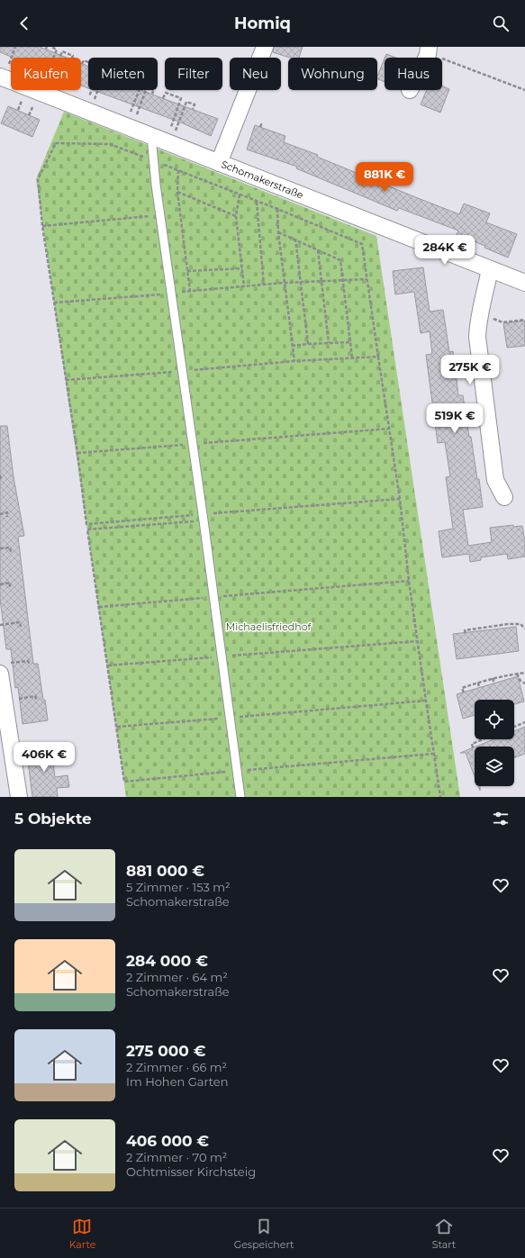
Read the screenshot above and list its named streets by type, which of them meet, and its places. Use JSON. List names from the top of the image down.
{
  "streets": {
    "street": ["Schomakerstraße"]
  },
  "parks": ["Michaelisfriedhof"],
  "page": {
    "header": "Homiq",
    "chip": [
      "Kaufen",
      "Mieten",
      "Filter",
      "Neu",
      "Wohnung",
      "Haus"
    ],
    "price": [
      "881K €",
      "284K €",
      "275K €",
      "519K €",
      "406K €"
    ],
    "heading": "5 Objekte",
    "list": [
      {
        "name": "881 000 €",
        "note": "5 Zimmer · 153 m² · Schomakerstraße"
      },
      {
        "name": "284 000 €",
        "note": "2 Zimmer · 64 m² · Schomakerstraße"
      },
      {
        "name": "275 000 €",
        "note": "2 Zimmer · 66 m² · Im Hohen Garten"
      },
      {
        "name": "406 000 €",
        "note": "2 Zimmer · 70 m² · Ochtmisser Kirchsteig"
      }
    ],
    "tabs": ["Karte", "Gespeichert", "Start"]
  }
}
